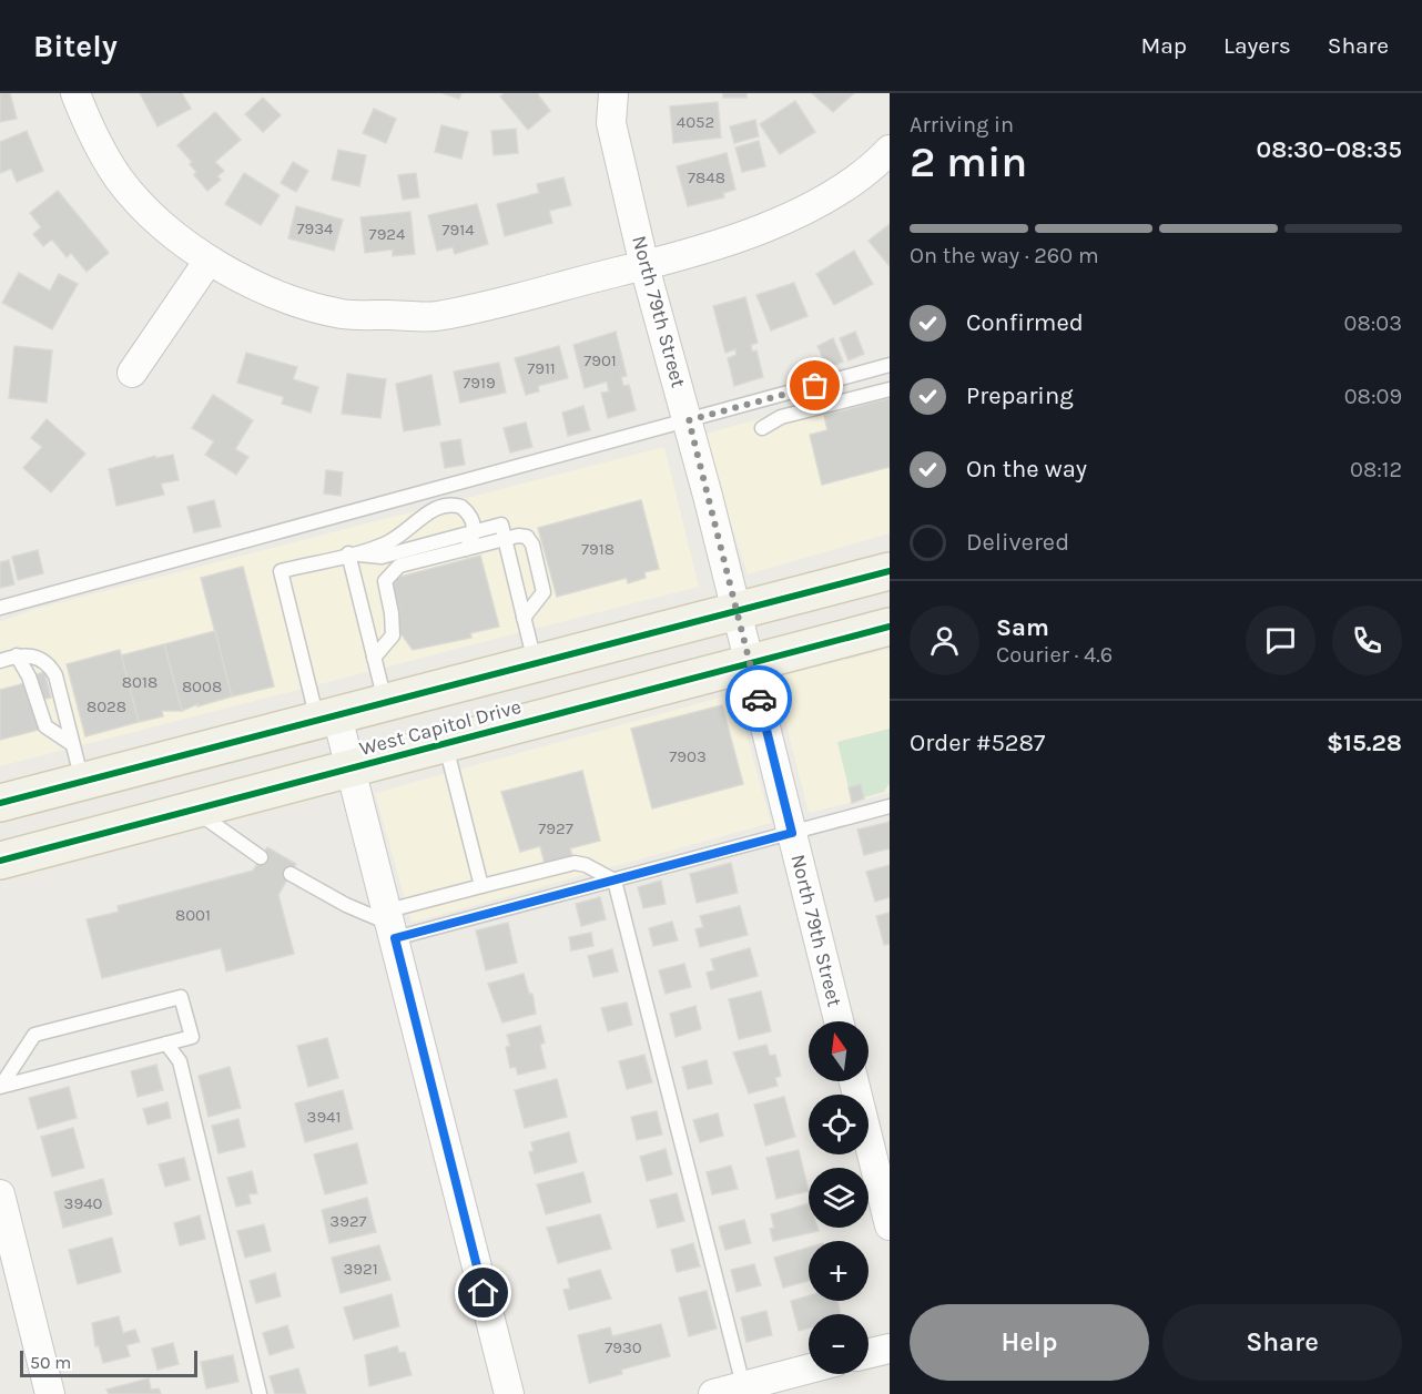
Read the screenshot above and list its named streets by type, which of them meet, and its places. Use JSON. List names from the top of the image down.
{
  "streets": {
    "main road": ["West Capitol Drive"],
    "street": ["North 79th Street"]
  },
  "crossings": [
    ["North 79th Street", "West Capitol Drive"]
  ],
  "house_numbers": [
    "4052",
    "7848",
    "7934",
    "7914",
    "7924",
    "7901",
    "7911",
    "7919",
    "7918",
    "8018",
    "8008",
    "8028",
    "7903",
    "7927",
    "8001",
    "3941",
    "3940",
    "3927",
    "3921",
    "7930"
  ],
  "scale_bar": "50 m",
  "north": "top",
  "page": {
    "header": "Bitely",
    "nav": ["Map", "Layers", "Share"],
    "heading": ["2 min", "Arriving in", "08:30–08:35"],
    "panel": [
      "Sam",
      "Courier · 4.6",
      "Order #5287",
      "$15.28"
    ],
    "bar": "On the way · 260 m",
    "list": [
      ["Confirmed", "08:03"],
      ["Preparing", "08:09"],
      ["On the way", "08:12"],
      "Delivered"
    ],
    "map_buttons": ["+", "−"],
    "buttons": ["Help", "Share"],
    "scale": "50 m"
  }
}
